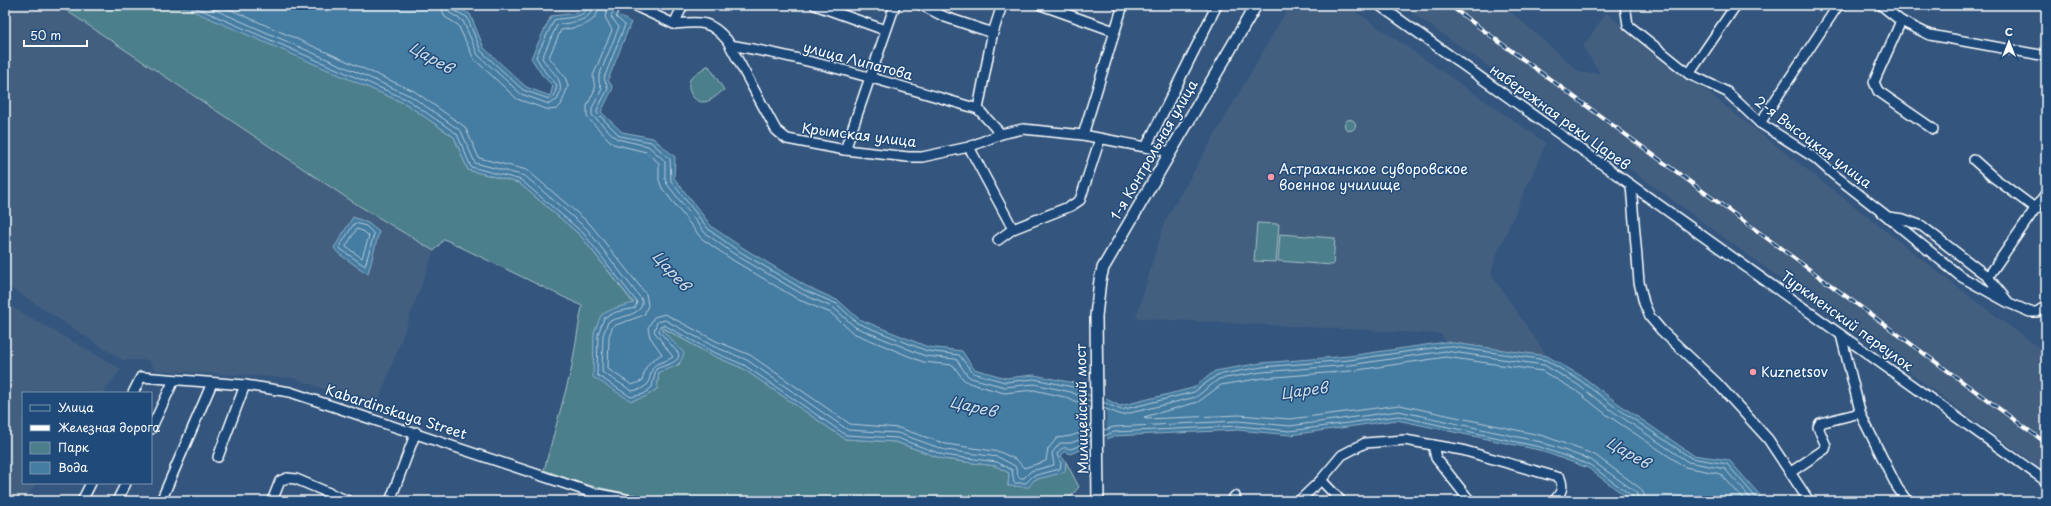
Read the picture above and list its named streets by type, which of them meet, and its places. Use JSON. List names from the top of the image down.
{
  "streets": {
    "main road": ["1-я Контрольная улица", "Милицейский мост"],
    "street": [
      "улица Липатова",
      "набережная реки Царев",
      "Крымская улица",
      "2-я Высоцкая улица",
      "Туркменский переулок",
      "Kabardinskaya Street"
    ]
  },
  "crossings": [
    ["улица Липатова", "Крымская улица"],
    ["набережная реки Царев", "Туркменский переулок"],
    ["Крымская улица", "1-я Контрольная улица"],
    ["1-я Контрольная улица", "Милицейский мост"]
  ],
  "water": ["Царев"],
  "places": ["Астраханское суворовское военное училище", "Kuznetsov"],
  "legend": [
    "Улица",
    "Железная дорога",
    "Парк",
    "Вода"
  ],
  "scale_bar": "50 m",
  "north": "top"
}
